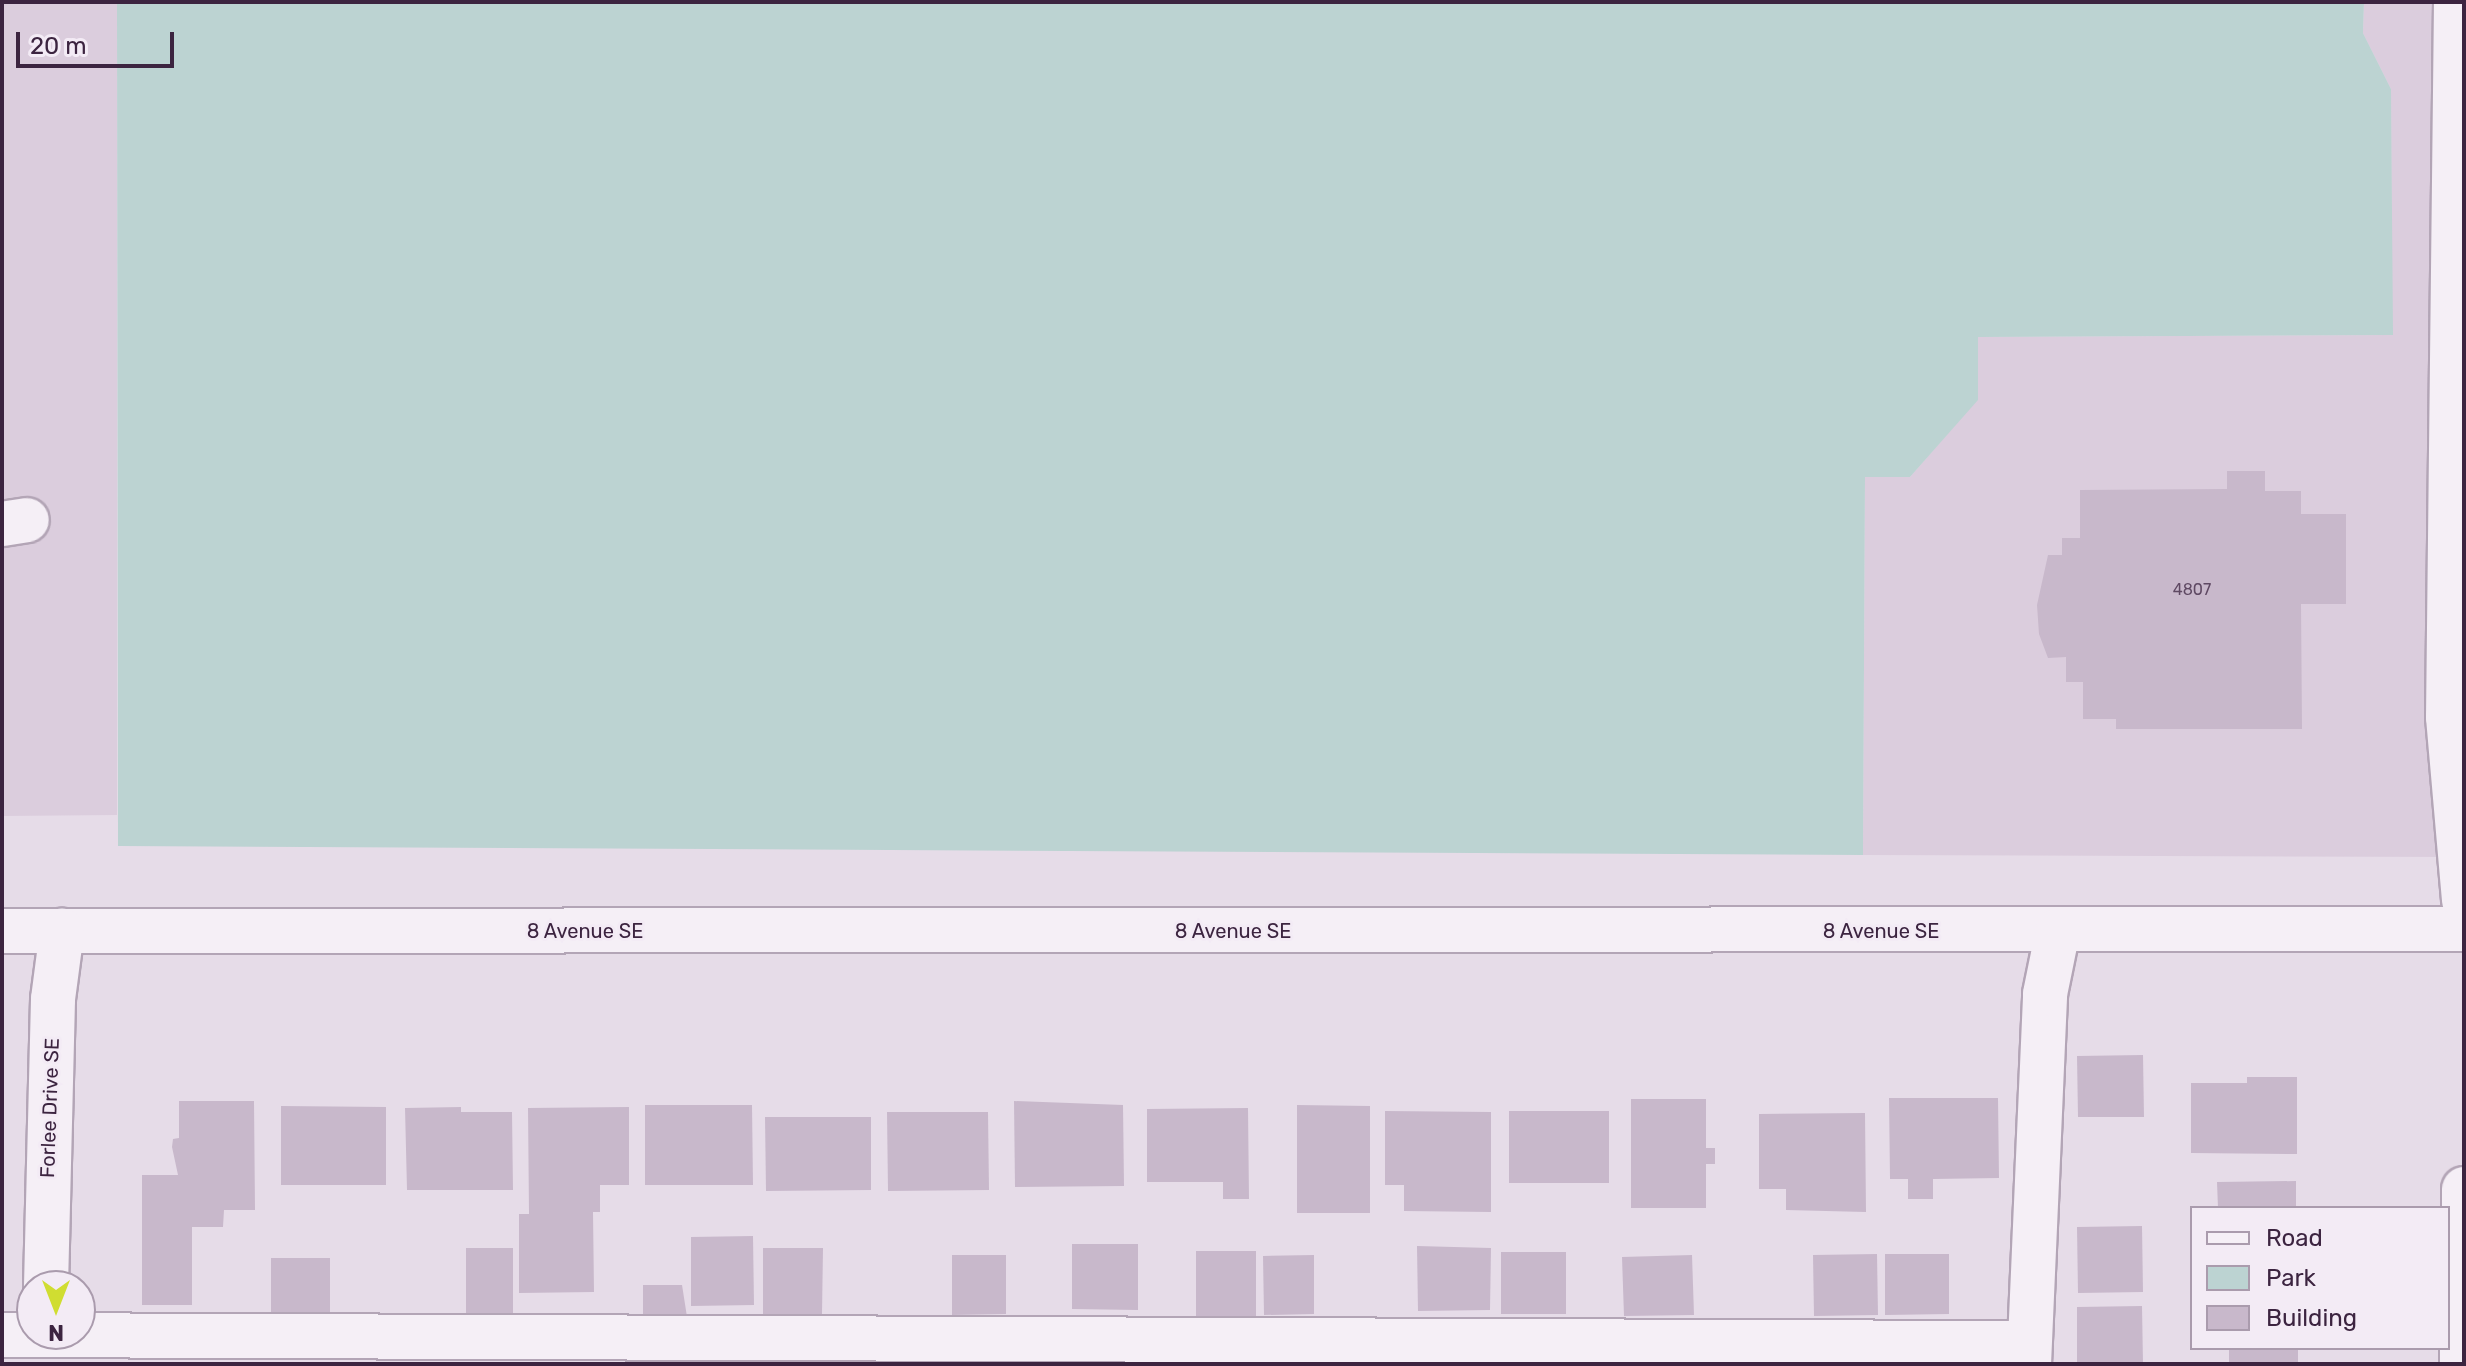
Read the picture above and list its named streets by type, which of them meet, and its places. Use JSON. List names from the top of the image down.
{
  "streets": {
    "street": ["8 Avenue SE", "Forlee Drive SE"]
  },
  "crossings": [
    ["8 Avenue SE", "Forlee Drive SE"]
  ],
  "house_numbers": ["4807"],
  "legend": ["Road", "Park", "Building"],
  "scale_bar": "20 m",
  "north": "bottom"
}
